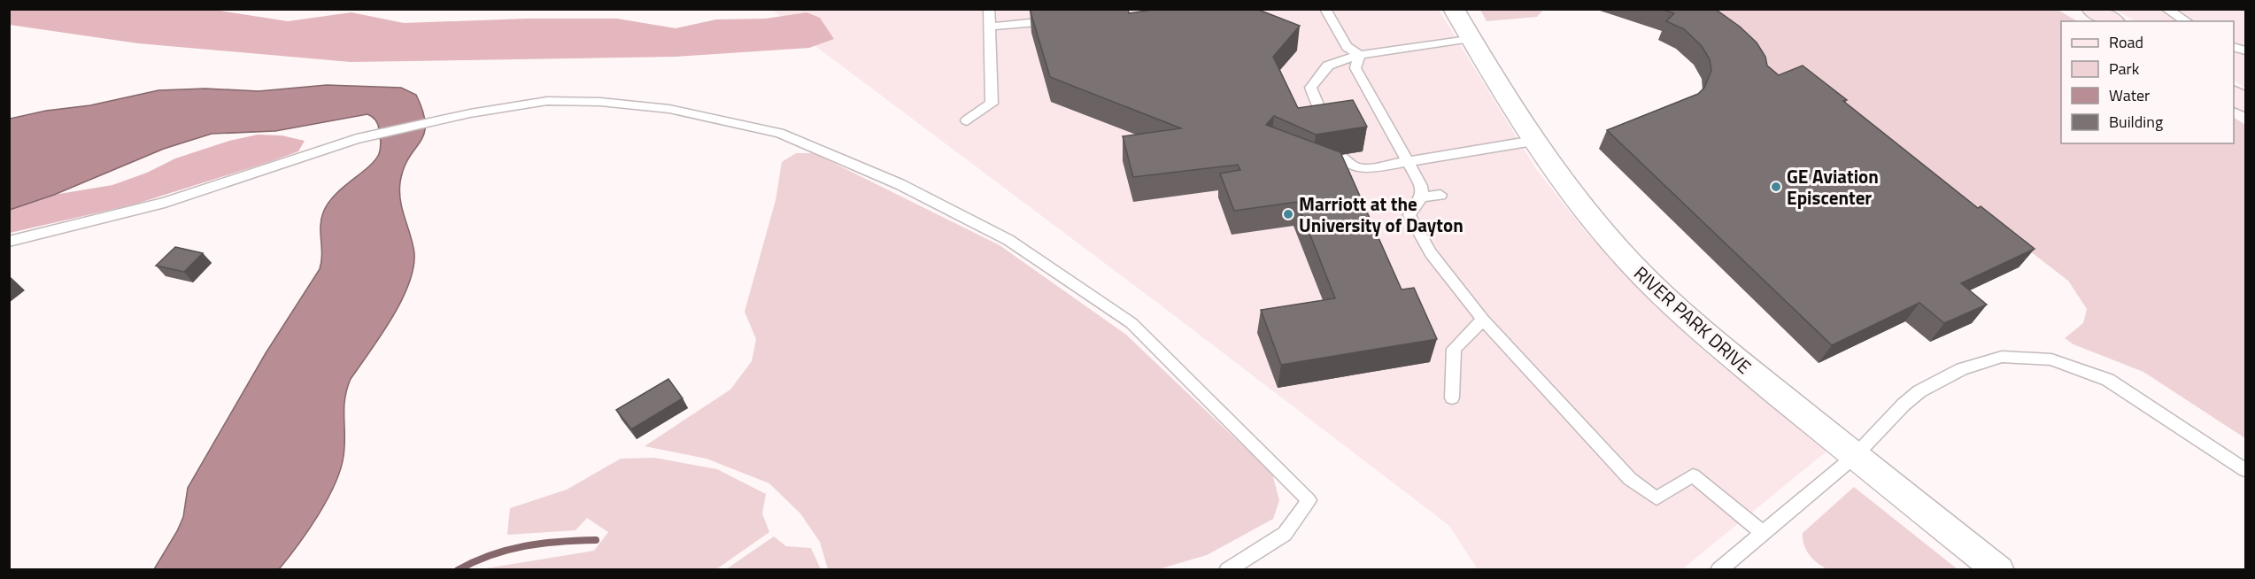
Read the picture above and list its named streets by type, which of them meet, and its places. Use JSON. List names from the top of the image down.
{
  "streets": {
    "street": ["RIVER PARK DRIVE"]
  },
  "places": ["GE Aviation Episcenter", "Marriott at the University of Dayton"],
  "legend": [
    "Road",
    "Park",
    "Water",
    "Building"
  ]
}
